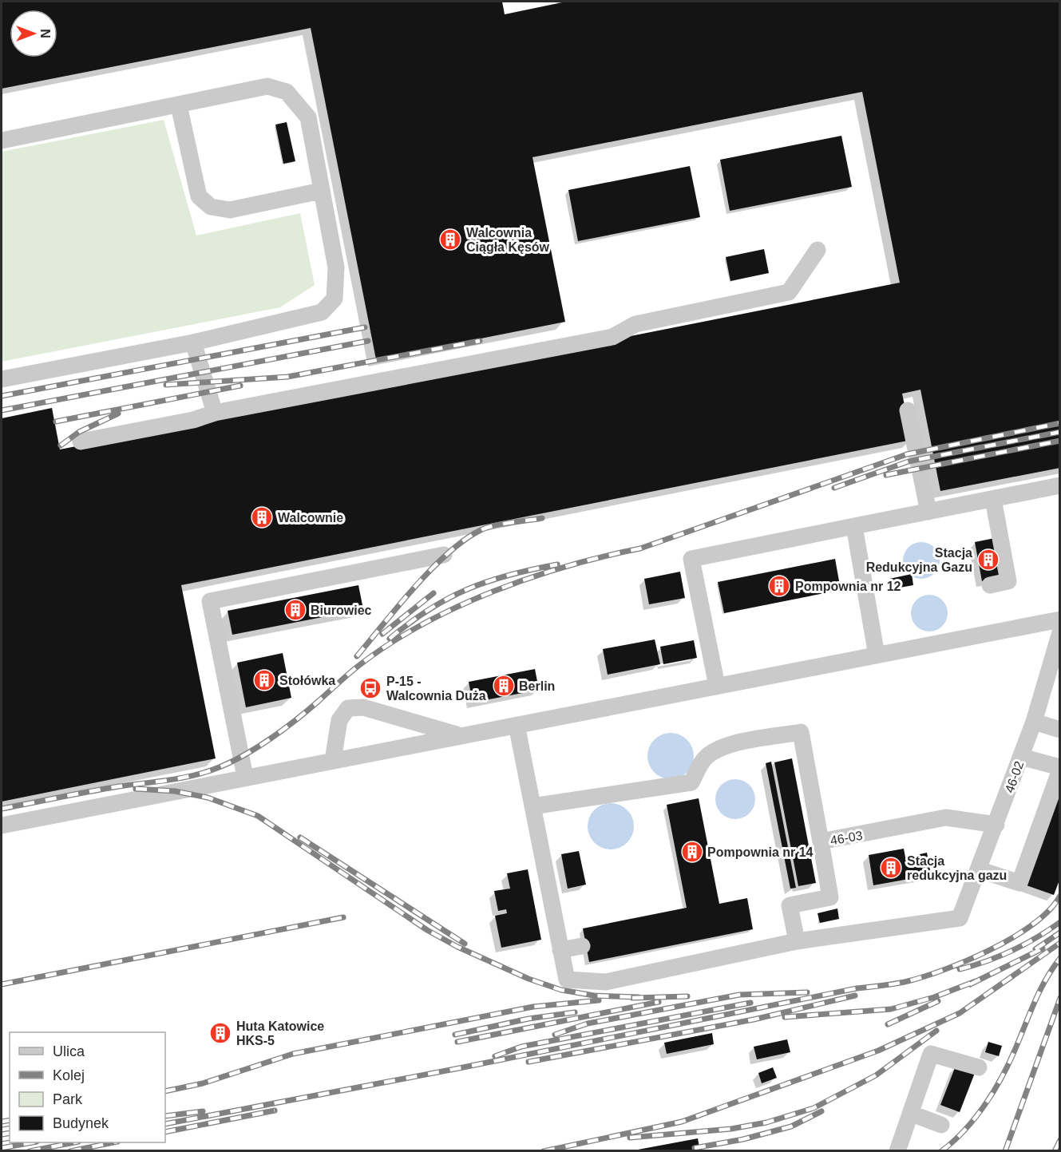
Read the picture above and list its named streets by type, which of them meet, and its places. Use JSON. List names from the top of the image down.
{
  "streets": {
    "lane": ["46-02", "46-03"]
  },
  "crossings": [
    ["46-02", "46-03"]
  ],
  "places": {
    "building": [
      "Walcownia Ciągła Kęsów",
      "Walcownie",
      "Stacja Redukcyjna Gazu",
      "Pompownia nr 12",
      "Biurowiec",
      "Stołówka",
      "Berlin",
      "Pompownia nr 14",
      "Stacja redukcyjna gazu",
      "Huta Katowice HKS-5"
    ],
    "bus stop": ["P-15 - Walcownia Duża"]
  },
  "legend": [
    "Ulica",
    "Kolej",
    "Park",
    "Budynek"
  ],
  "north": "right"
}
